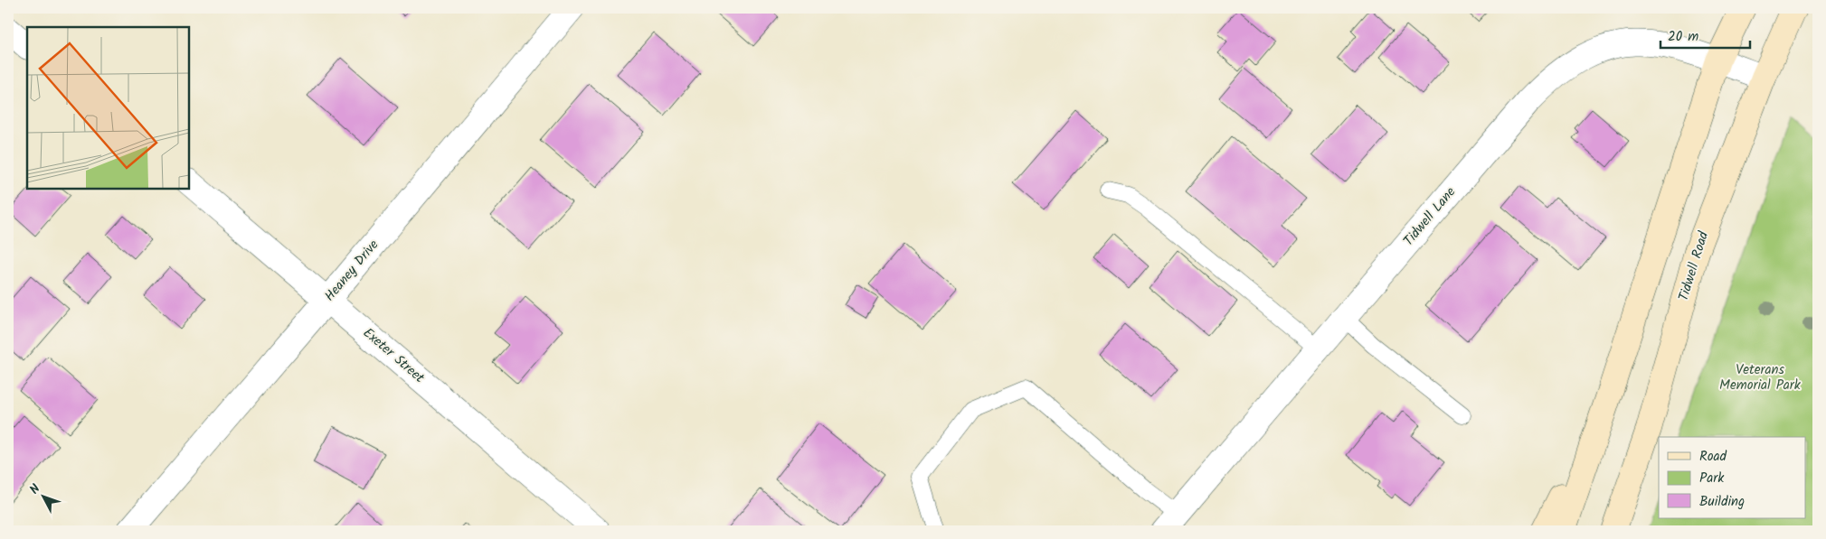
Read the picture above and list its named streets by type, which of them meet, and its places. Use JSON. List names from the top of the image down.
{
  "streets": {
    "main road": ["Tidwell Road"],
    "street": ["Tidwell Lane", "Heaney Drive", "Exeter Street"]
  },
  "crossings": [
    ["Tidwell Lane", "Tidwell Road"],
    ["Heaney Drive", "Exeter Street"]
  ],
  "parks": ["Veterans Memorial Park"],
  "legend": ["Road", "Park", "Building"],
  "scale_bar": "20 m",
  "north": "top left"
}
